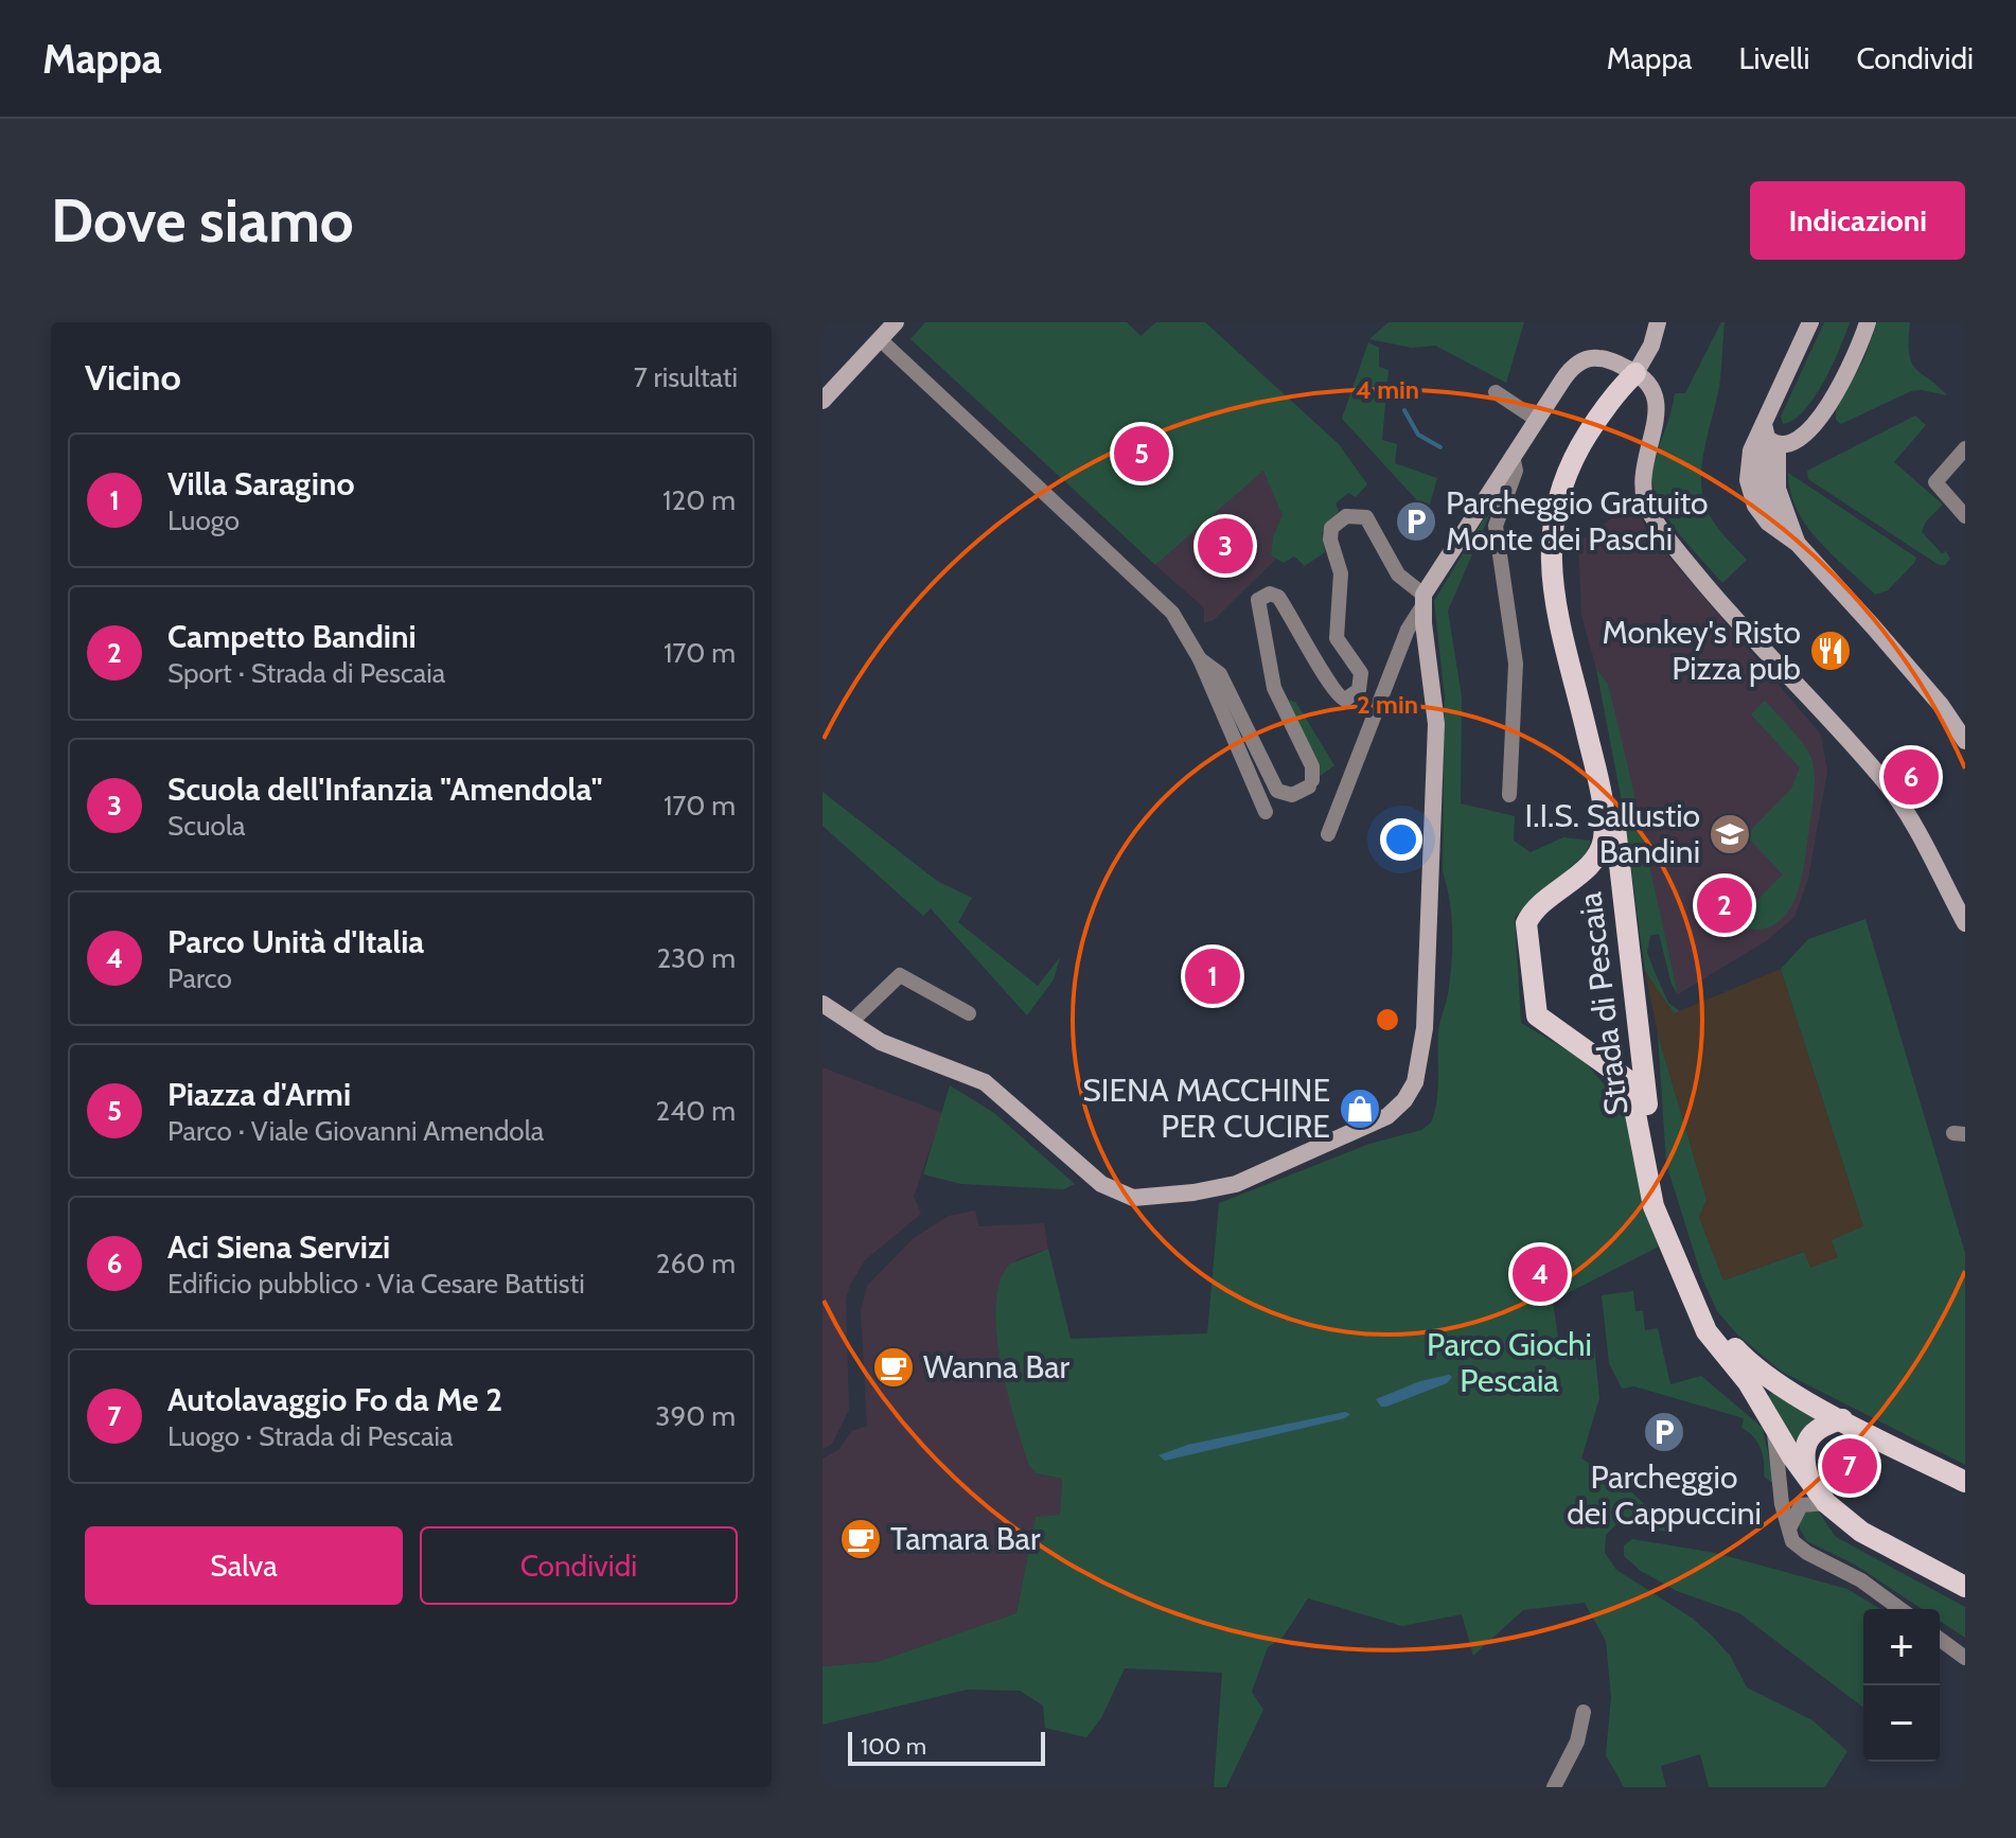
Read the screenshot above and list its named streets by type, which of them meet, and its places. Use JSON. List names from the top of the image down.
{
  "streets": {
    "main road": ["Strada di Pescaia"]
  },
  "parks": ["Parco Giochi Pescaia"],
  "places": {
    "parking": ["Parcheggio Gratuito Monte dei Paschi", "Parcheggio dei Cappuccini"],
    "restaurant": ["Monkey's Risto Pizza pub"],
    "school or university": ["I.I.S. Sallustio Bandini"],
    "shop": ["SIENA MACCHINE PER CUCIRE"],
    "cafe": ["Wanna Bar", "Tamara Bar"]
  },
  "scale_bar": "100 m",
  "page": {
    "header": "Mappa",
    "nav": ["Mappa", "Livelli", "Condividi"],
    "buttons": [
      "Indicazioni",
      ["Salva", "Condividi"]
    ],
    "title": "Dove siamo",
    "heading": ["Vicino", "7 risultati"],
    "pins": [
      "5",
      "3",
      "6",
      "2",
      "1",
      "4",
      "7"
    ],
    "list": [
      {
        "mark": "1",
        "name": "Villa Saragino",
        "note": "Luogo",
        "value": "120 m"
      },
      {
        "mark": "2",
        "name": "Campetto Bandini",
        "note": "Sport · Strada di Pescaia",
        "value": "170 m"
      },
      {
        "mark": "3",
        "name": "Scuola dell'Infanzia \"Amendola\"",
        "note": "Scuola",
        "value": "170 m"
      },
      {
        "mark": "4",
        "name": "Parco Unità d'Italia",
        "note": "Parco",
        "value": "230 m"
      },
      {
        "mark": "5",
        "name": "Piazza d'Armi",
        "note": "Parco · Viale Giovanni Amendola",
        "value": "240 m"
      },
      {
        "mark": "6",
        "name": "Aci Siena Servizi",
        "note": "Edificio pubblico · Via Cesare Battisti",
        "value": "260 m"
      },
      {
        "mark": "7",
        "name": "Autolavaggio Fo da Me 2",
        "note": "Luogo · Strada di Pescaia",
        "value": "390 m"
      }
    ],
    "map_buttons": ["+", "−"],
    "scale": "100 m"
  },
  "rings": ["4 min", "2 min"]
}
